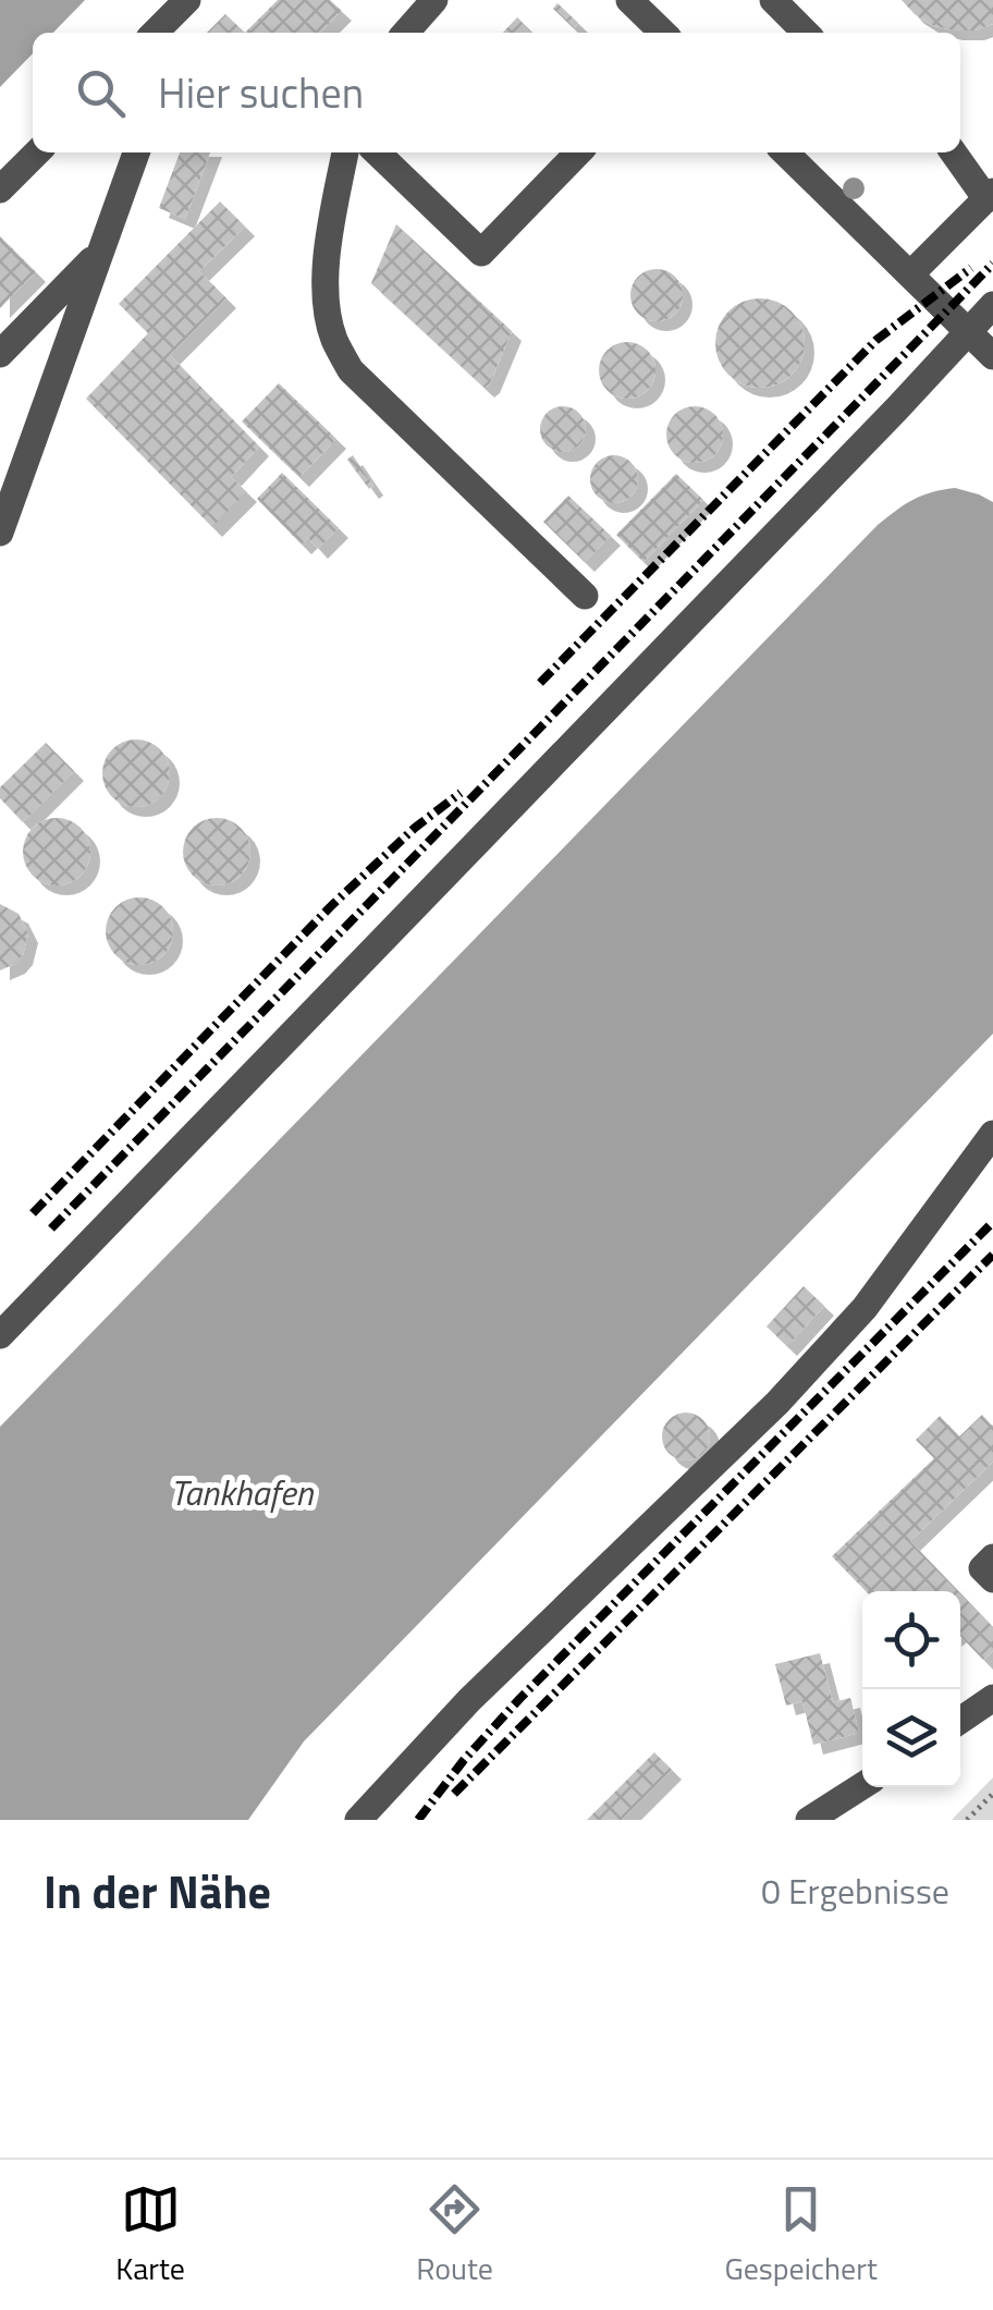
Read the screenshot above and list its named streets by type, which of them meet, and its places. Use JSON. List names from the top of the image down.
{
  "water": ["Tankhafen"],
  "page": {
    "search": "Hier suchen",
    "heading": ["In der Nähe", "0 Ergebnisse"],
    "nav": ["Karte", "Route", "Gespeichert"]
  }
}
